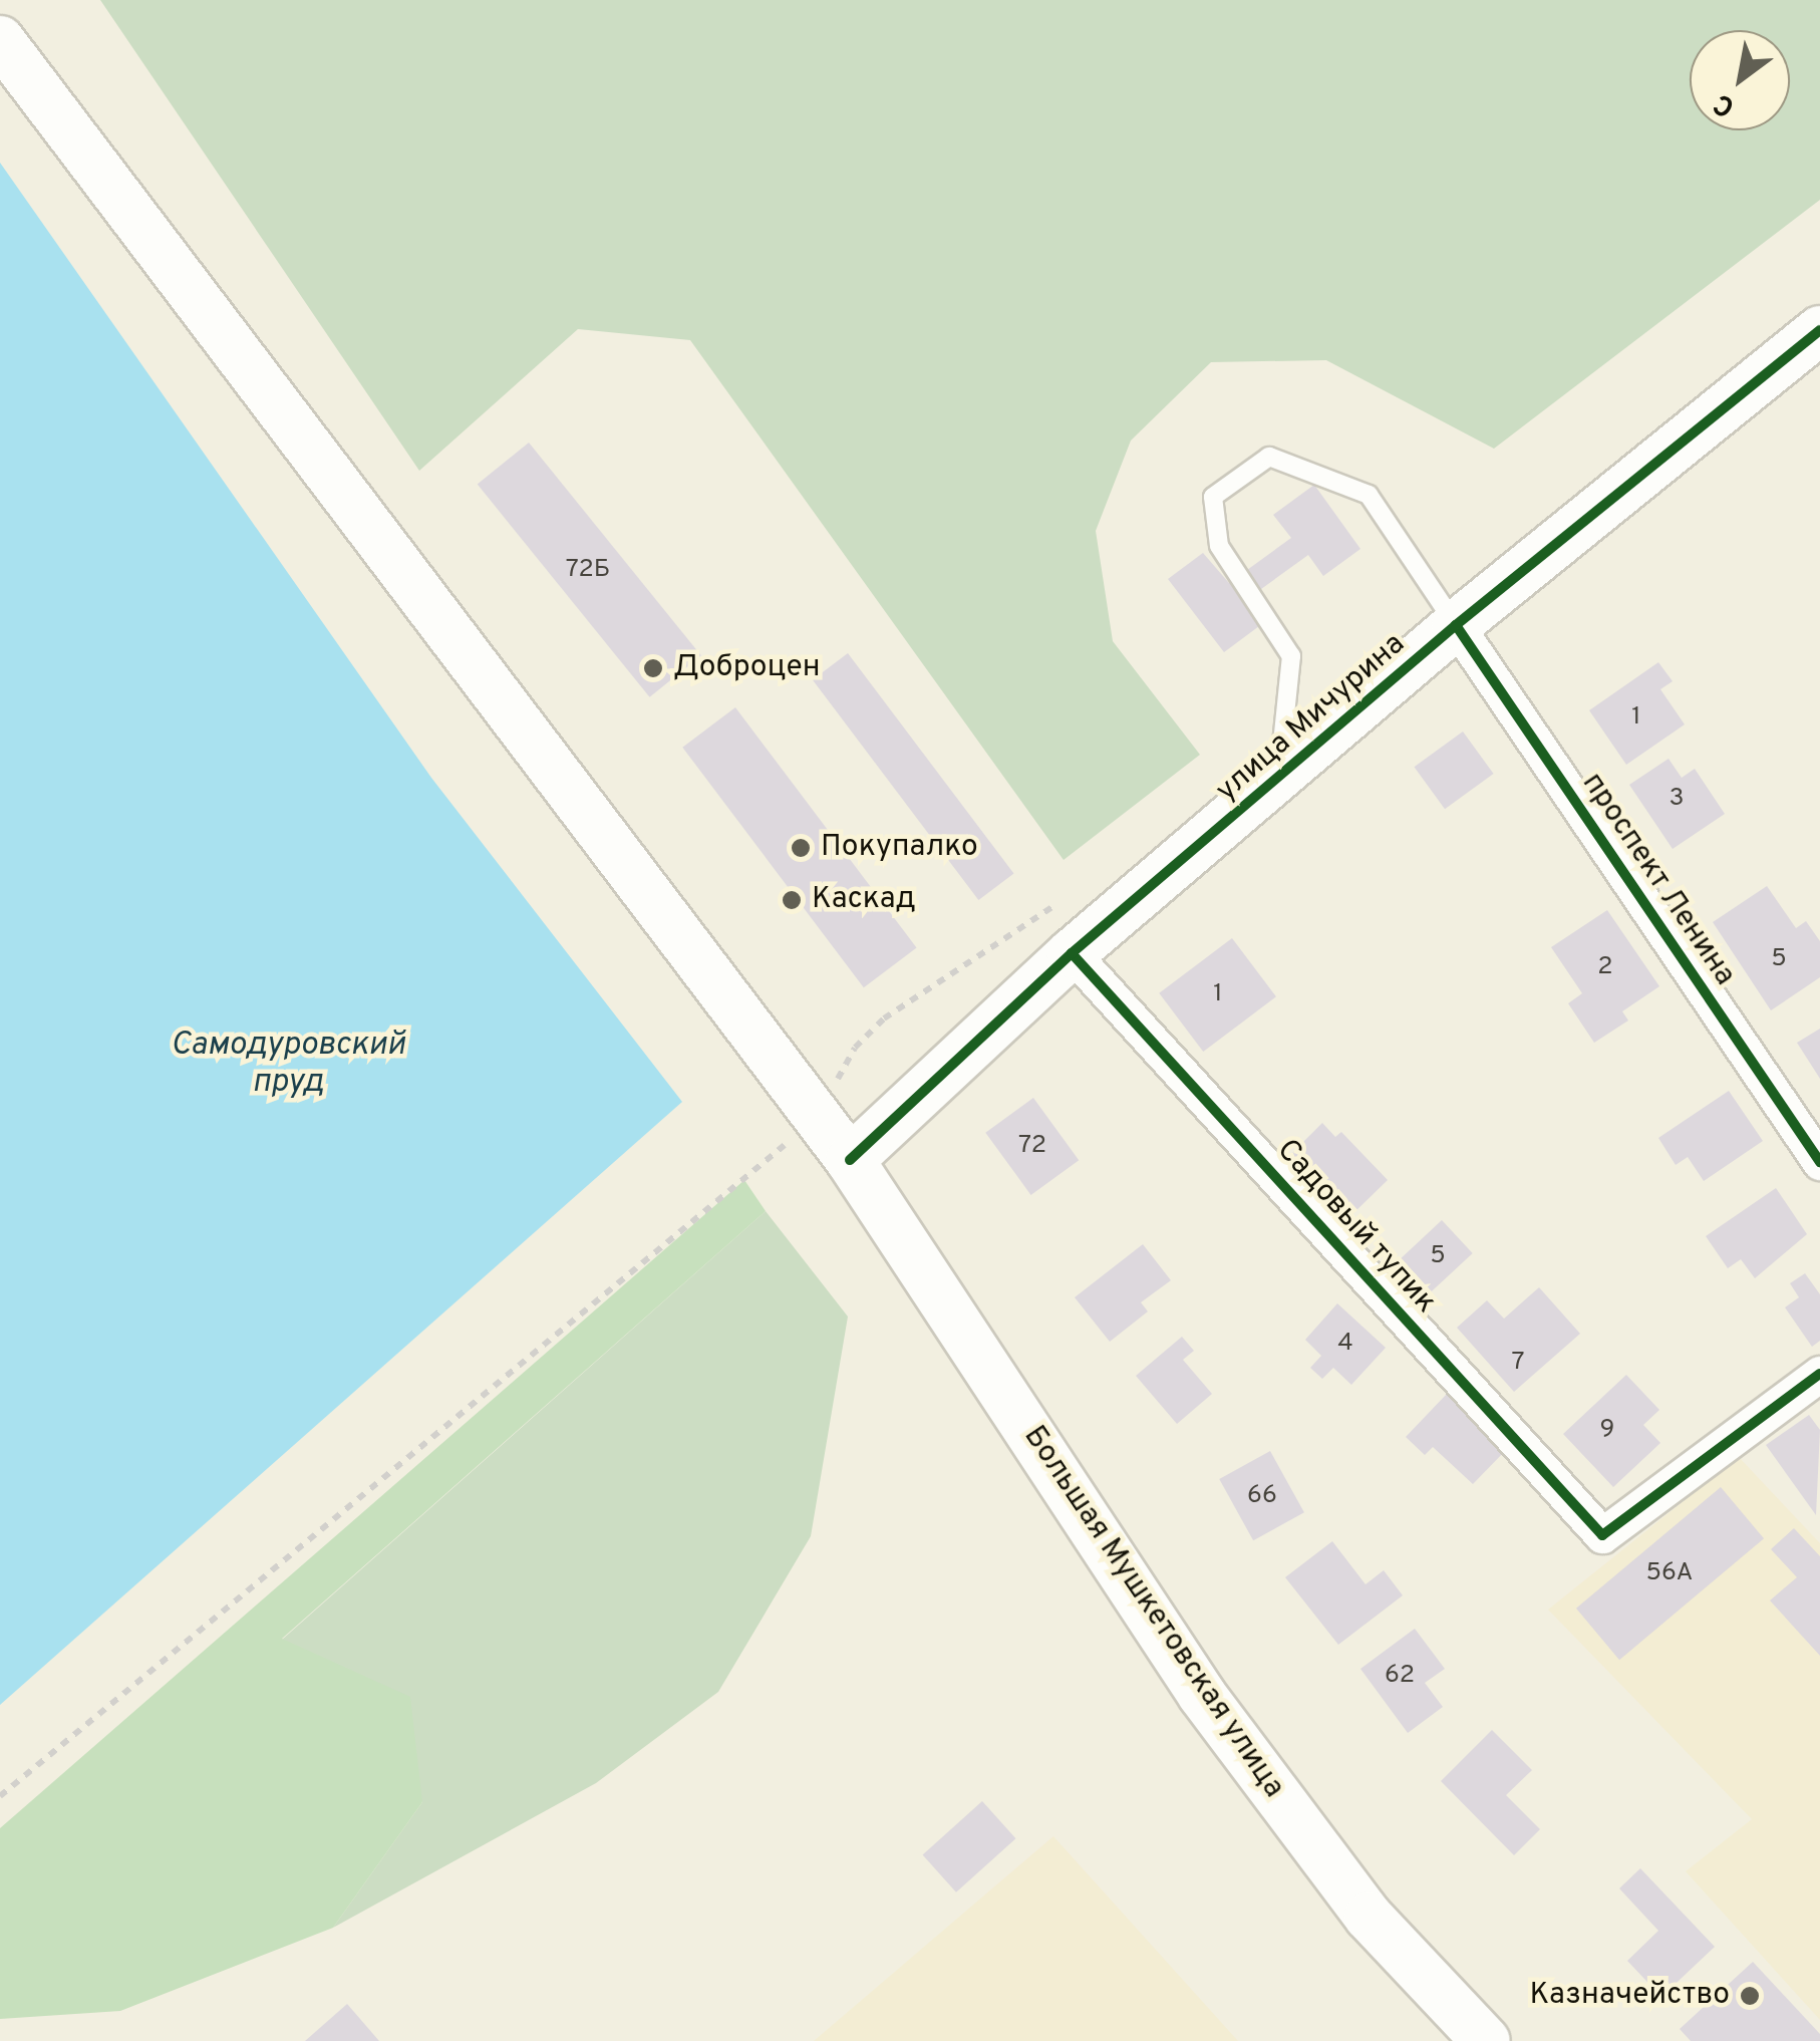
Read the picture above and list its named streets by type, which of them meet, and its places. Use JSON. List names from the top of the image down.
{
  "streets": {
    "main road": ["улица Мичурина", "Большая Мушкетовская улица"],
    "street": ["проспект Ленина", "Садовый тупик"]
  },
  "crossings": [
    ["улица Мичурина", "проспект Ленина"],
    ["улица Мичурина", "Садовый тупик"],
    ["улица Мичурина", "Большая Мушкетовская улица"]
  ],
  "water": ["Самодуровский пруд"],
  "places": [
    "Доброцен",
    "Покупалко",
    "Каскад",
    "Казначейство"
  ],
  "house_numbers": [
    "72Б",
    "1",
    "3",
    "5",
    "2",
    "1",
    "72",
    "5",
    "4",
    "7",
    "9",
    "66",
    "56А",
    "62"
  ],
  "north": "bottom left"
}
